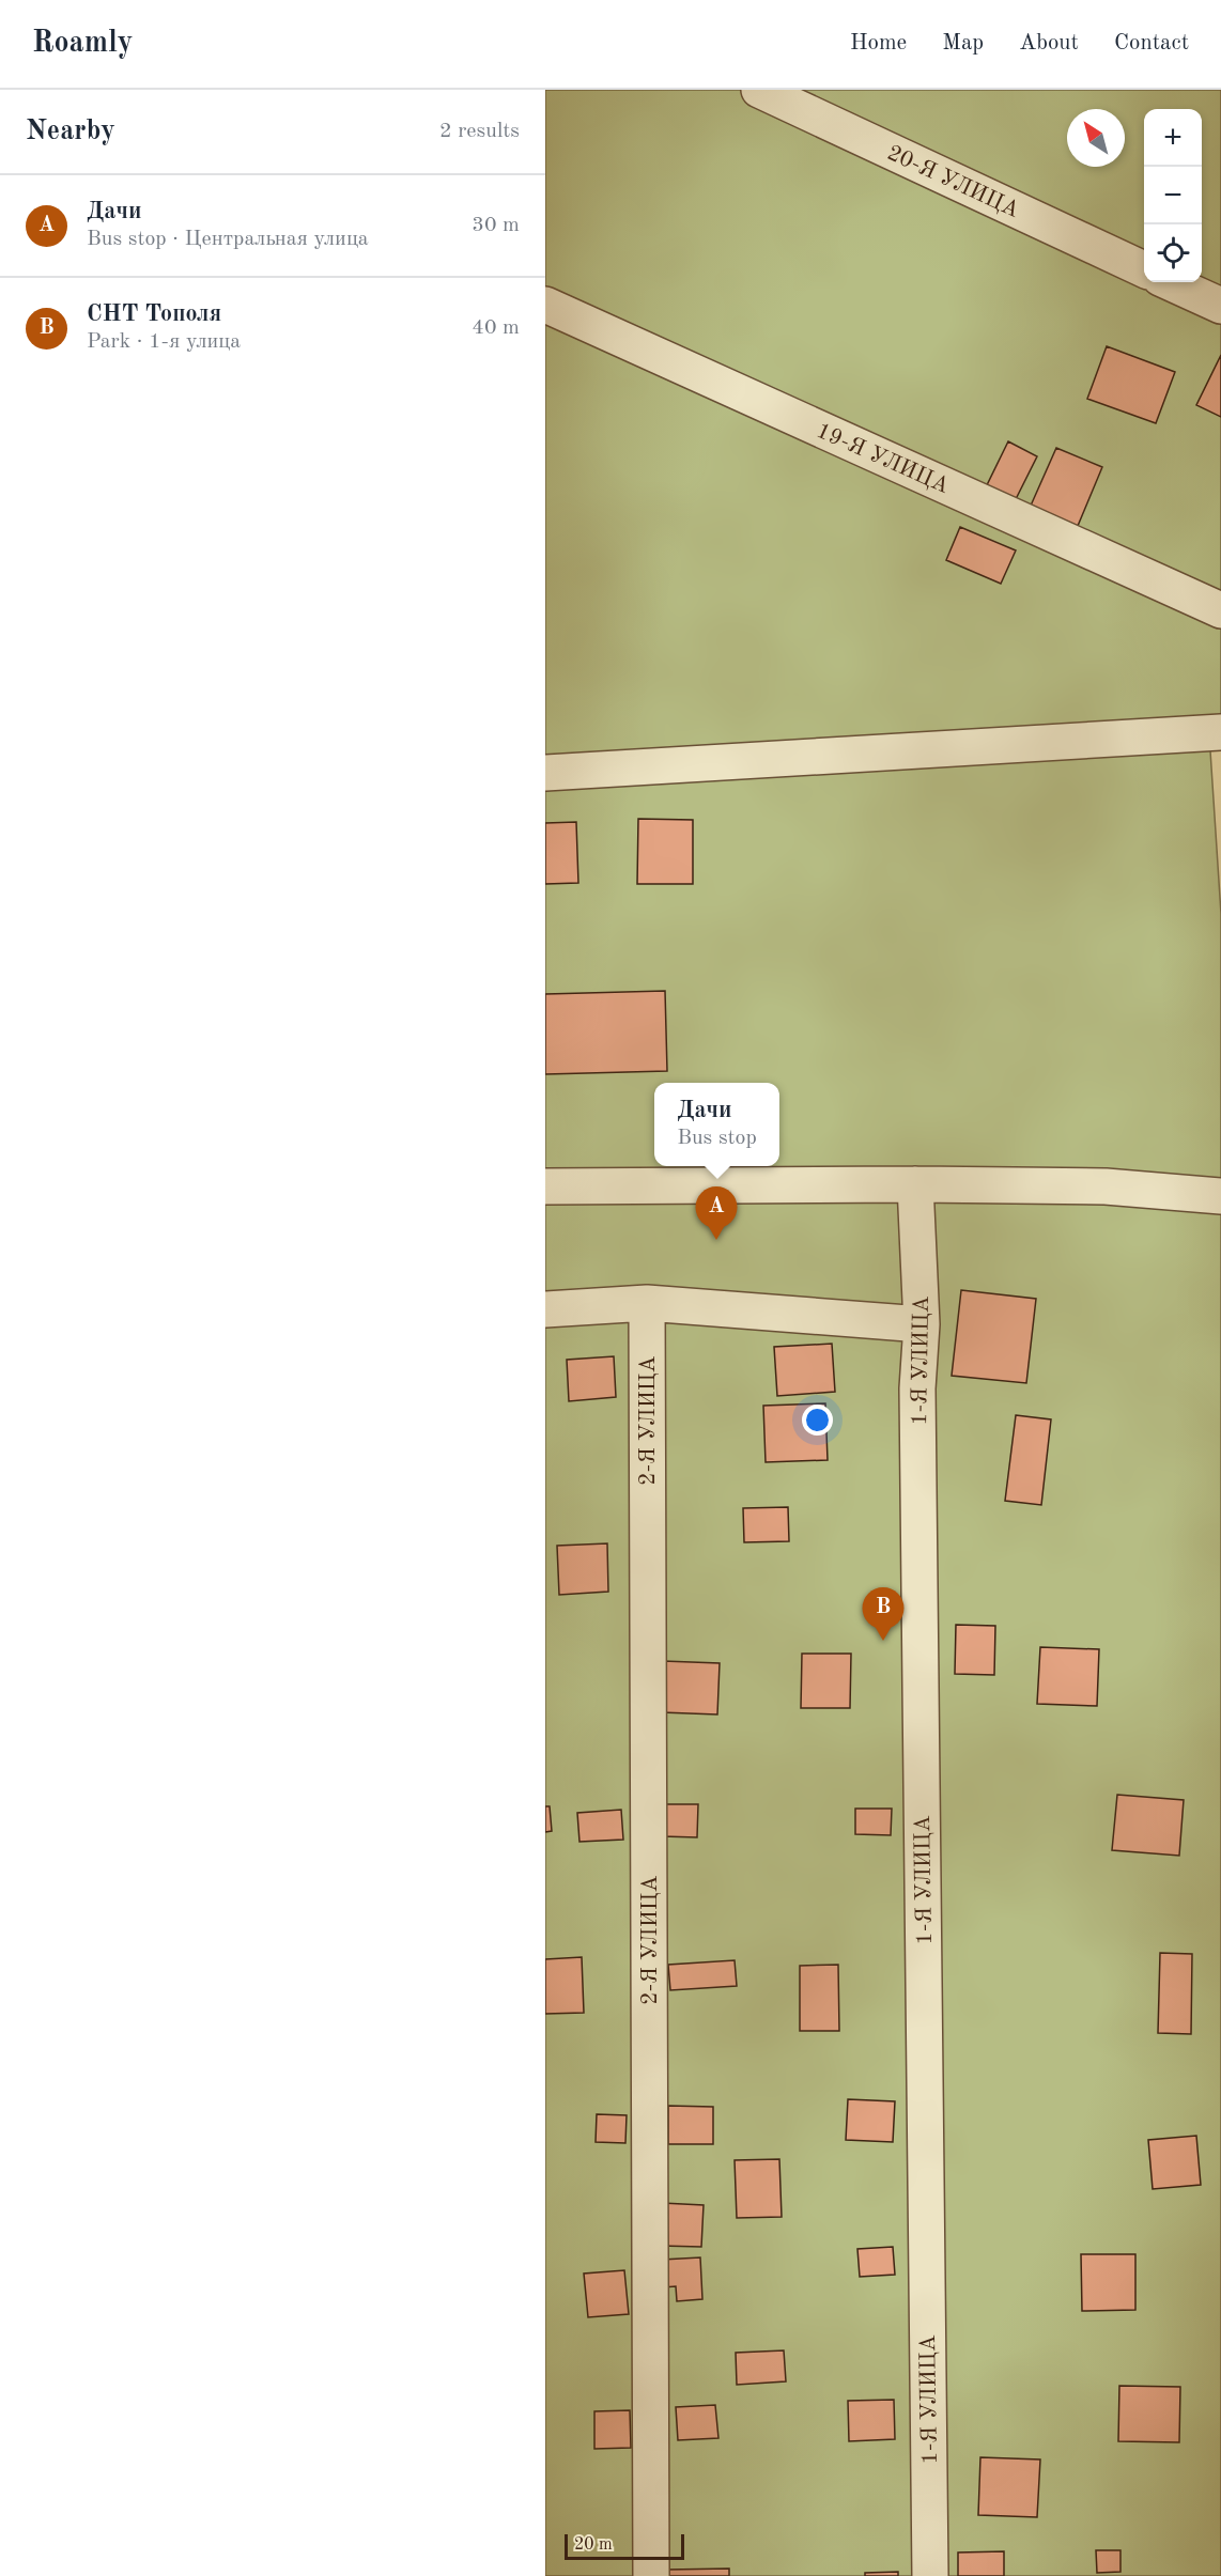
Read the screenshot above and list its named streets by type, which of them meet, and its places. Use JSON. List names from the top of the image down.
{
  "streets": {
    "street": [
      "20-Я УЛИЦА",
      "19-Я УЛИЦА",
      "1-Я УЛИЦА",
      "2-Я УЛИЦА"
    ]
  },
  "scale_bar": "20 m",
  "north": "top left",
  "page": {
    "header": "Roamly",
    "nav": [
      "Home",
      "Map",
      "About",
      "Contact"
    ],
    "heading": ["Nearby", "2 results"],
    "map_buttons": ["+", "−"],
    "list": [
      {
        "mark": "A",
        "name": "Дачи",
        "note": "Bus stop · Центральная улица",
        "value": "30 m"
      },
      {
        "mark": "B",
        "name": "СНТ Тополя",
        "note": "Park · 1-я улица",
        "value": "40 m"
      }
    ],
    "popup": ["Дачи", "Bus stop"],
    "pins": ["A", "B"],
    "scale": "20 m"
  }
}
